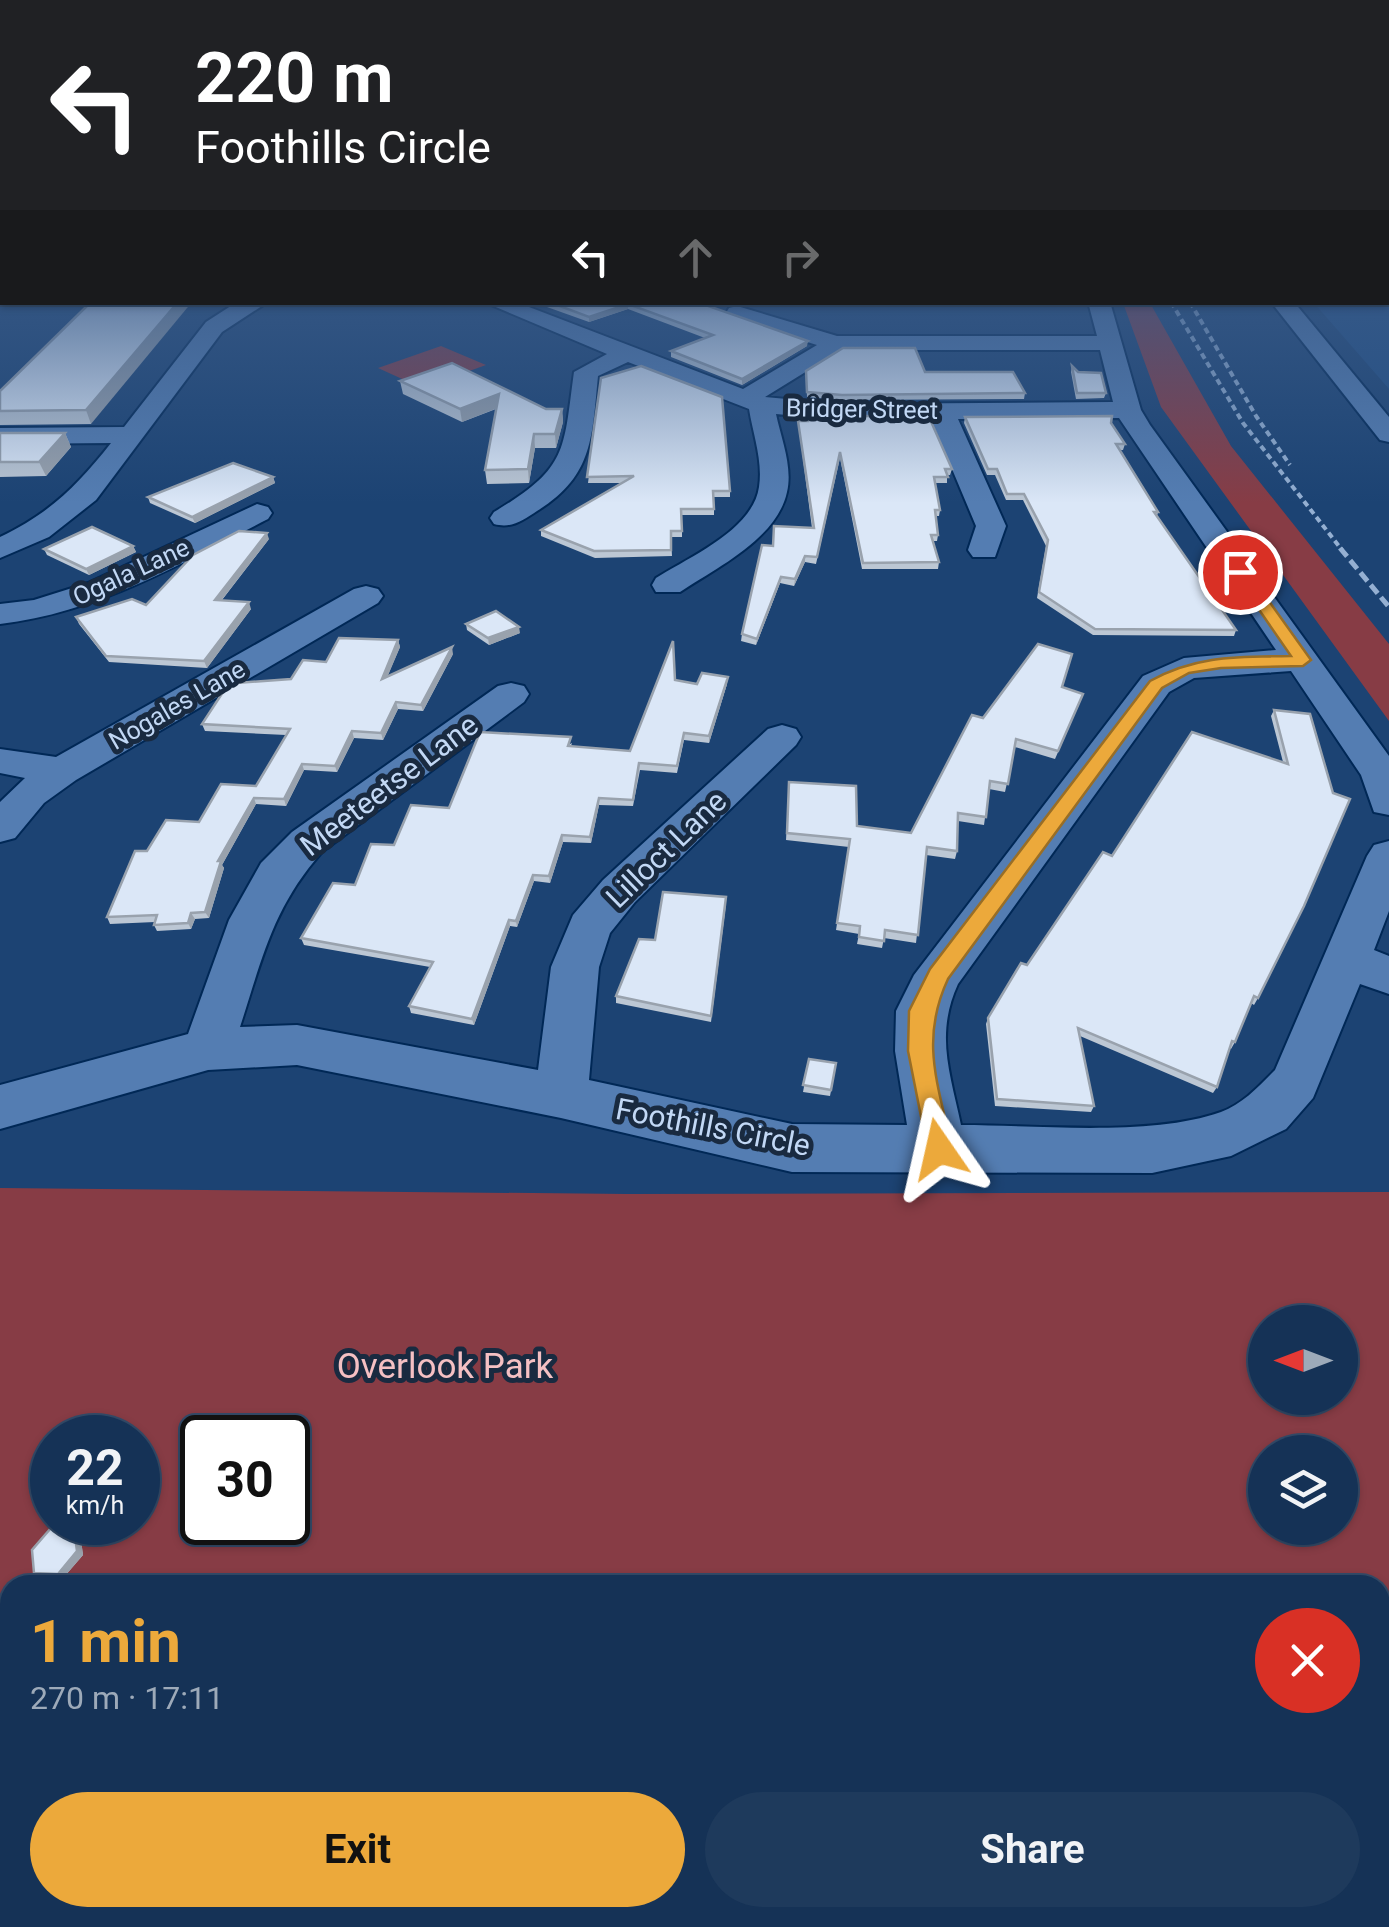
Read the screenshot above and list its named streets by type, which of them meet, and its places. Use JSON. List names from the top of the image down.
{
  "streets": {
    "street": [
      "Bridger Street",
      "Ogala Lane",
      "Nogales Lane",
      "Meeteetse Lane",
      "Lilloct Lane",
      "Foothills Circle"
    ]
  },
  "crossings": [
    ["Meeteetse Lane", "Foothills Circle"],
    ["Lilloct Lane", "Foothills Circle"]
  ],
  "parks": ["Overlook Park"],
  "north": "left",
  "page": {
    "turn": ["220 m", "Foothills Circle"],
    "speed": "22 km/h",
    "limit": "30",
    "heading": ["1 min", "270 m · 17:11"],
    "buttons": ["Exit", "Share"]
  }
}
